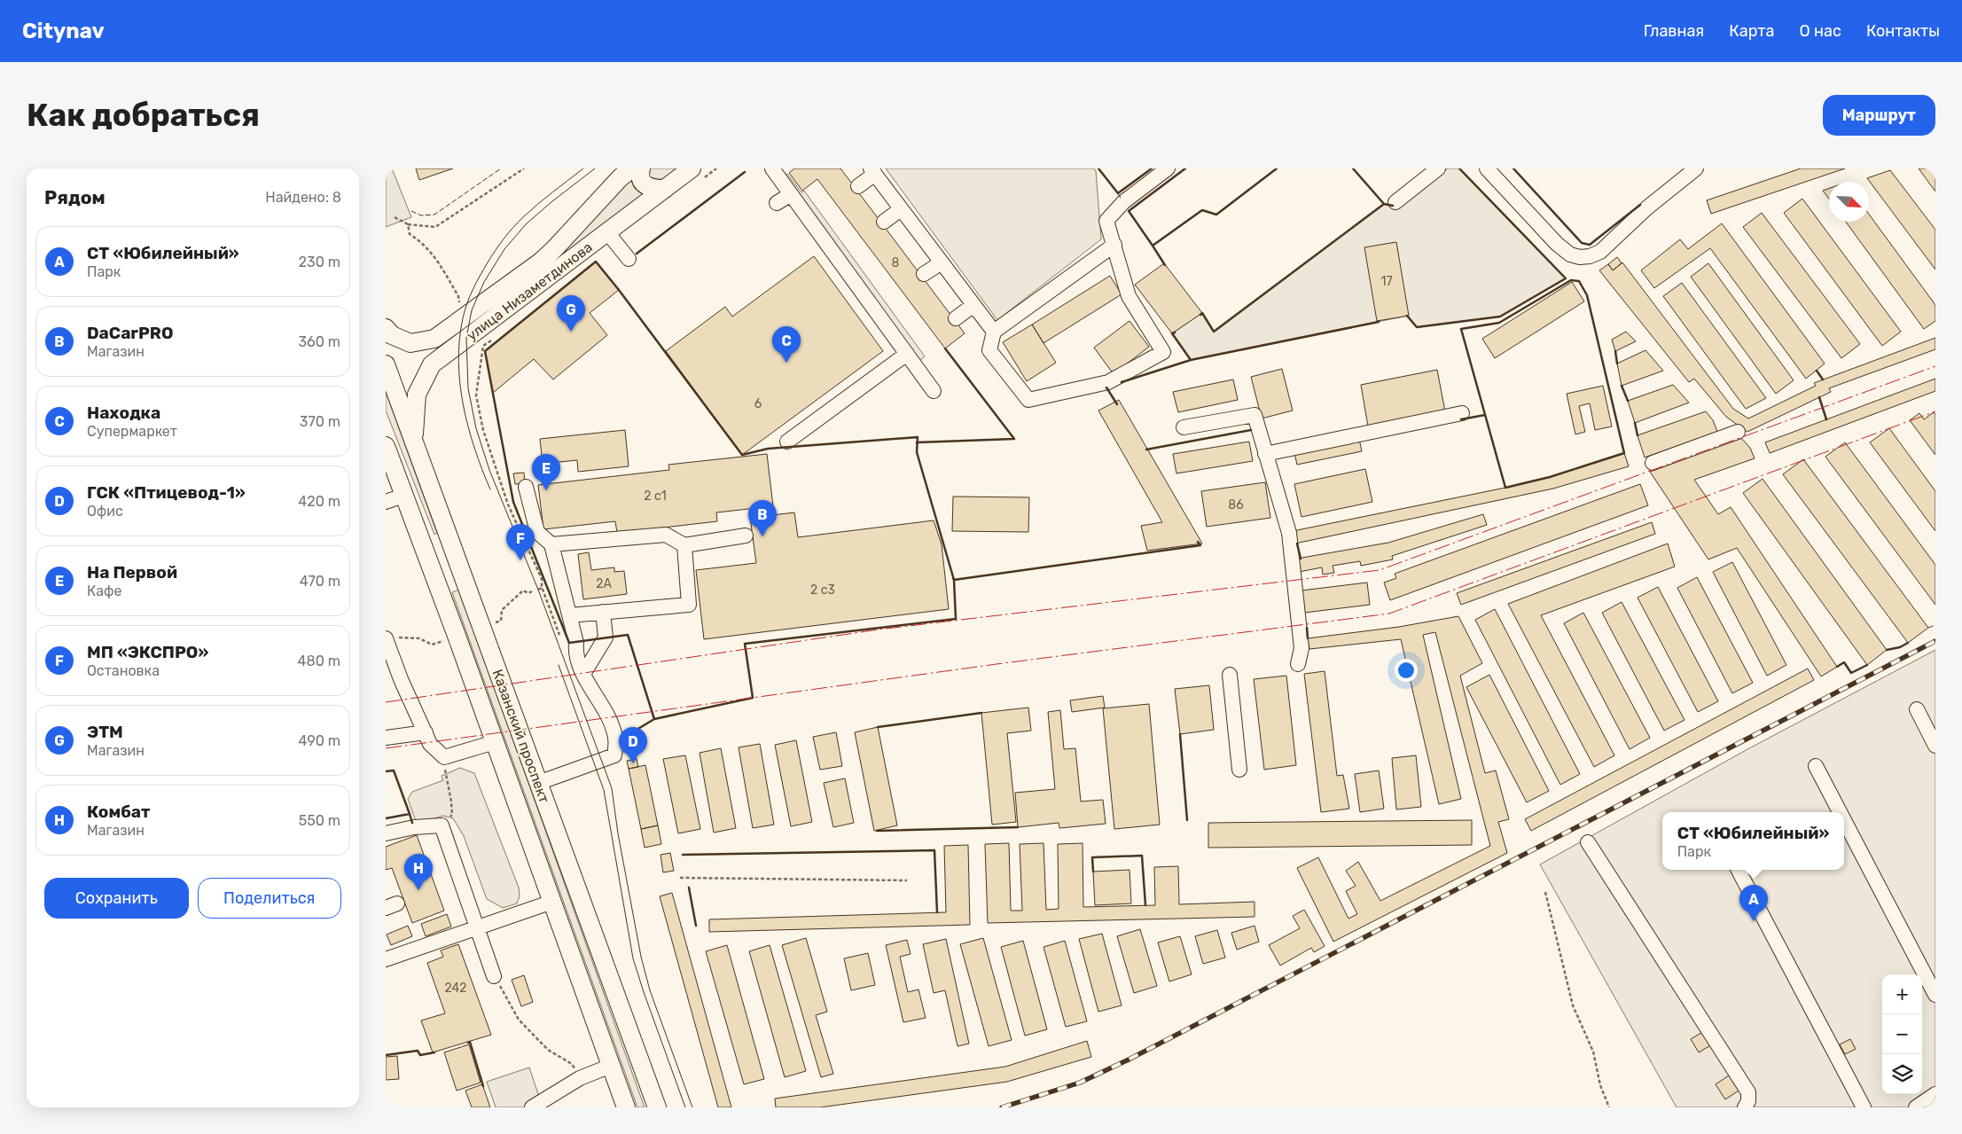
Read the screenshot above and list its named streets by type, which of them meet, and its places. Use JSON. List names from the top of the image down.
{
  "streets": {
    "main road": ["улица Низаметдинова", "Казанский проспект"]
  },
  "crossings": [
    ["улица Низаметдинова", "Казанский проспект"]
  ],
  "house_numbers": [
    "8",
    "17",
    "6",
    "2 с1",
    "86",
    "2А",
    "2 с3",
    "242"
  ],
  "north": "bottom right",
  "page": {
    "header": "Citynav",
    "nav": [
      "Главная",
      "Карта",
      "О нас",
      "Контакты"
    ],
    "buttons": [
      "Маршрут",
      ["Сохранить", "Поделиться"]
    ],
    "title": "Как добраться",
    "heading": ["Рядом", "Найдено: 8"],
    "list": [
      {
        "mark": "A",
        "name": "СТ «Юбилейный»",
        "note": "Парк",
        "value": "230 m"
      },
      {
        "mark": "B",
        "name": "DaCarPRO",
        "note": "Магазин",
        "value": "360 m"
      },
      {
        "mark": "C",
        "name": "Находка",
        "note": "Супермаркет",
        "value": "370 m"
      },
      {
        "mark": "D",
        "name": "ГСК «Птицевод-1»",
        "note": "Офис",
        "value": "420 m"
      },
      {
        "mark": "E",
        "name": "На Первой",
        "note": "Кафе",
        "value": "470 m"
      },
      {
        "mark": "F",
        "name": "МП «ЭКСПРО»",
        "note": "Остановка",
        "value": "480 m"
      },
      {
        "mark": "G",
        "name": "ЭТМ",
        "note": "Магазин",
        "value": "490 m"
      },
      {
        "mark": "H",
        "name": "Комбат",
        "note": "Магазин",
        "value": "550 m"
      }
    ],
    "pins": [
      "G",
      "C",
      "E",
      "B",
      "F",
      "D",
      "H",
      "A"
    ],
    "popup": ["СТ «Юбилейный»", "Парк"],
    "map_buttons": ["+", "−"]
  }
}
